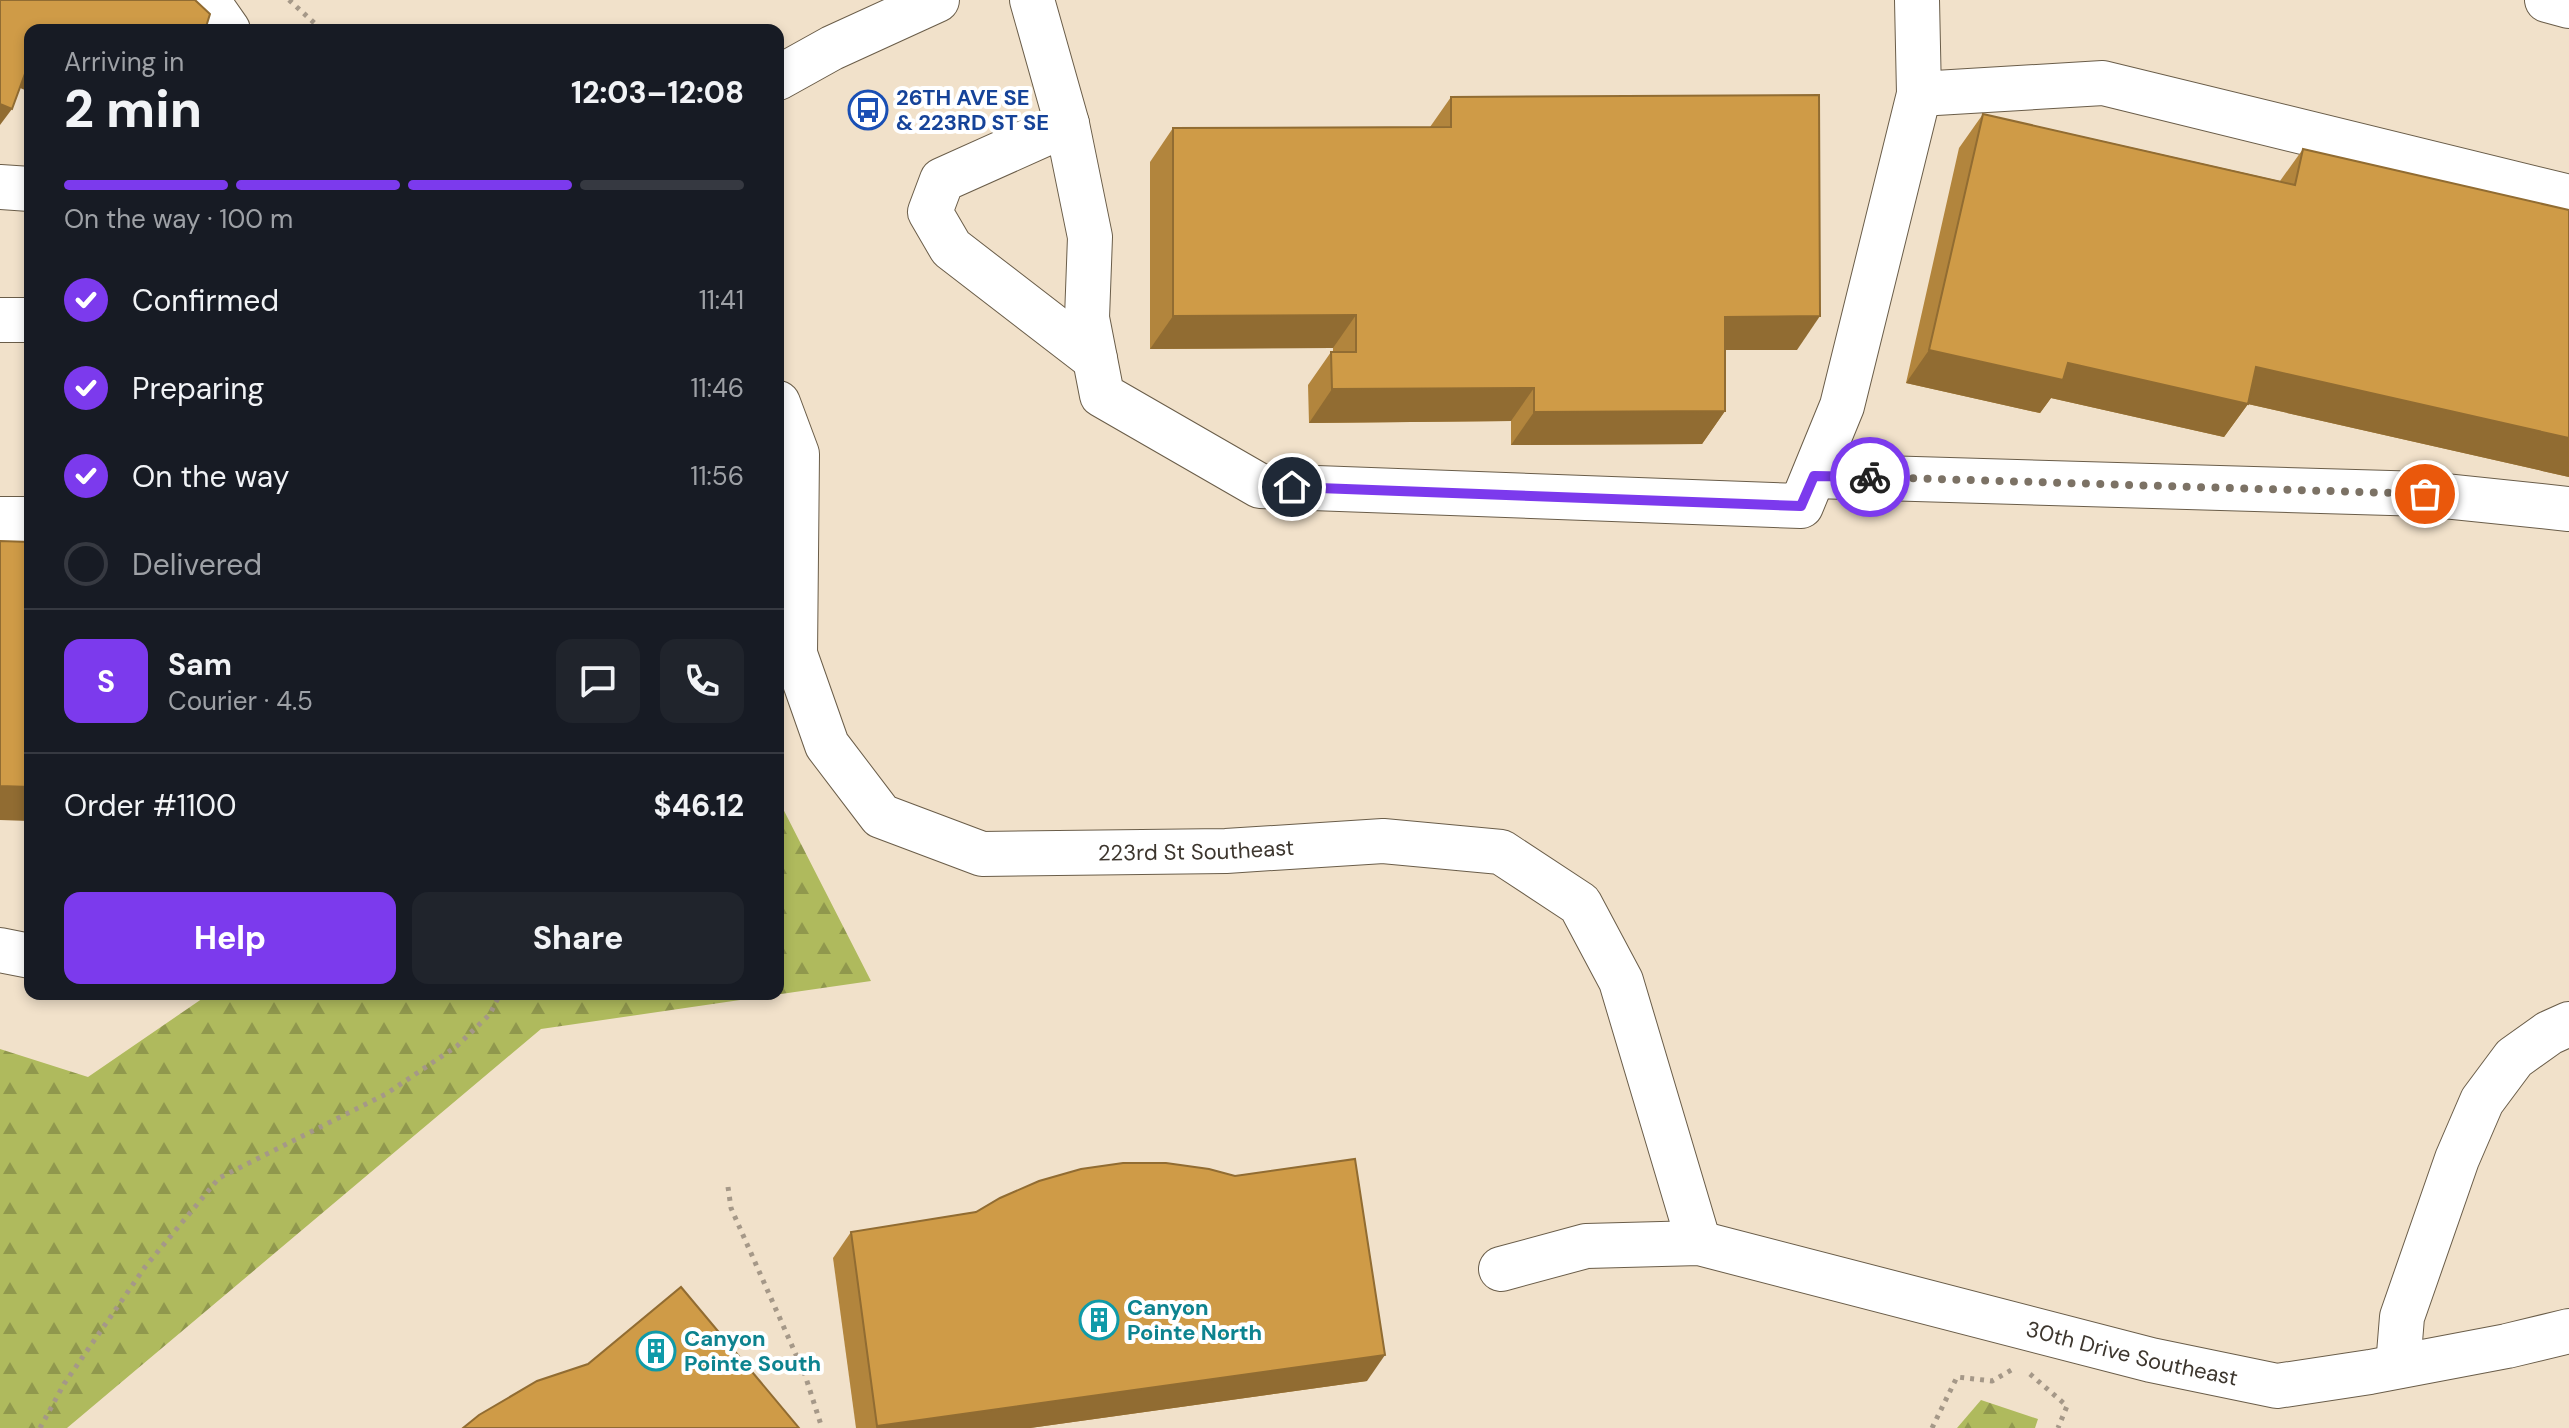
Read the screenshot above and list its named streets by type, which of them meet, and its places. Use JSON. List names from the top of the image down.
{
  "streets": {
    "street": ["223rd St Southeast", "30th Drive Southeast"]
  },
  "crossings": [
    ["223rd St Southeast", "30th Drive Southeast"]
  ],
  "places": {
    "bus stop": ["26TH AVE SE & 223RD ST SE"],
    "building": ["Canyon Pointe North", "Canyon Pointe South"]
  },
  "page": {
    "heading": ["2 min", "Arriving in", "12:03–12:08"],
    "panel": [
      "Sam",
      "Courier · 4.5",
      "Order #1100",
      "$46.12"
    ],
    "bar": "On the way · 100 m",
    "list": [
      ["Confirmed", "11:41"],
      ["Preparing", "11:46"],
      ["On the way", "11:56"],
      "Delivered"
    ],
    "round": "S",
    "buttons": ["Help", "Share"]
  }
}
